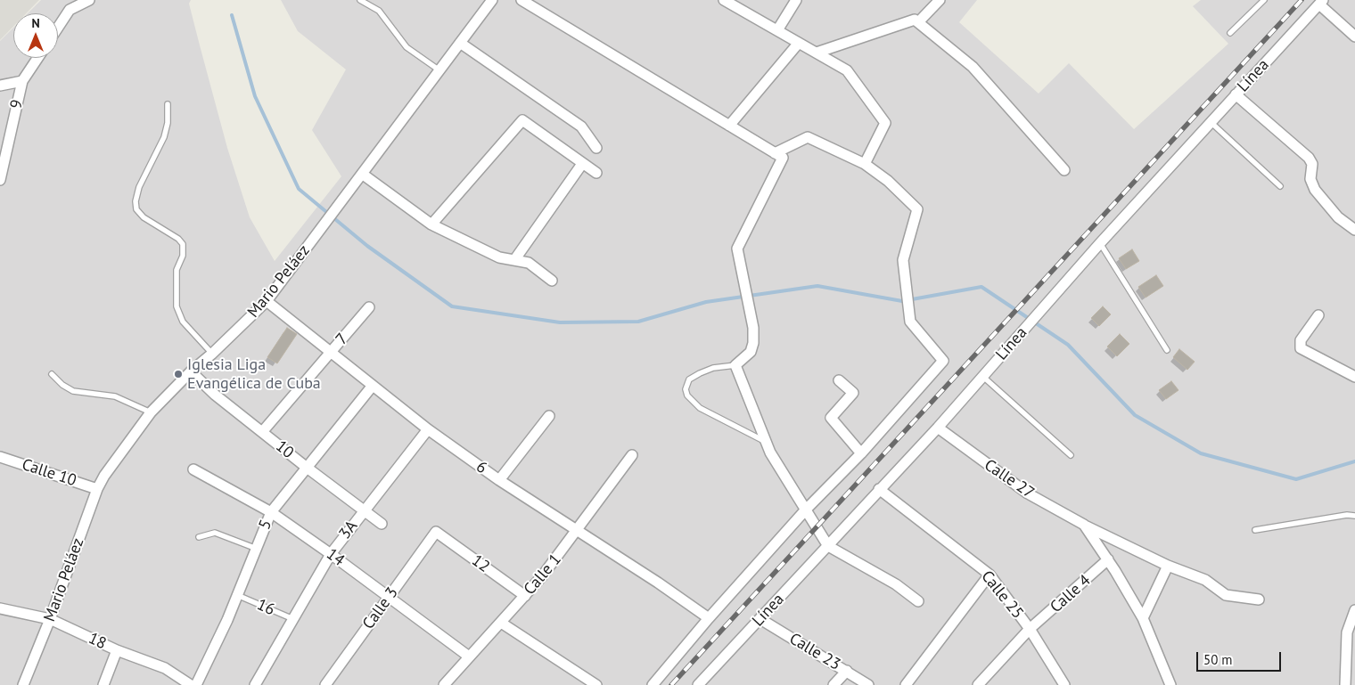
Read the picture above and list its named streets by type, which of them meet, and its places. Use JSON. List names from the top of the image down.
{
  "streets": {
    "street": [
      "Línea",
      "9",
      "Mario Peláez",
      "7",
      "10",
      "6",
      "Calle 10",
      "Calle 27",
      "5",
      "3A",
      "14",
      "12",
      "Calle 1",
      "Calle 4",
      "Calle 25",
      "Calle 3",
      "18",
      "Calle 23"
    ],
    "lane": ["16"]
  },
  "crossings": [
    ["Línea", "Calle 27"],
    ["Línea", "Calle 25"],
    ["Línea", "Calle 23"],
    ["Mario Peláez", "10"],
    ["Mario Peláez", "6"],
    ["Mario Peláez", "Calle 10"],
    ["Mario Peláez", "18"],
    ["7", "10"],
    ["7", "6"],
    ["10", "5"],
    ["10", "3A"],
    ["6", "5"],
    ["6", "3A"],
    ["6", "Calle 1"],
    ["Calle 27", "Calle 4"],
    ["5", "14"],
    ["5", "16"],
    ["3A", "14"],
    ["3A", "16"],
    ["14", "Calle 1"],
    ["14", "Calle 3"],
    ["12", "Calle 1"],
    ["12", "Calle 3"],
    ["Calle 4", "Calle 25"]
  ],
  "places": ["Iglesia Liga Evangélica de Cuba"],
  "scale_bar": "50 m",
  "north": "top"
}
